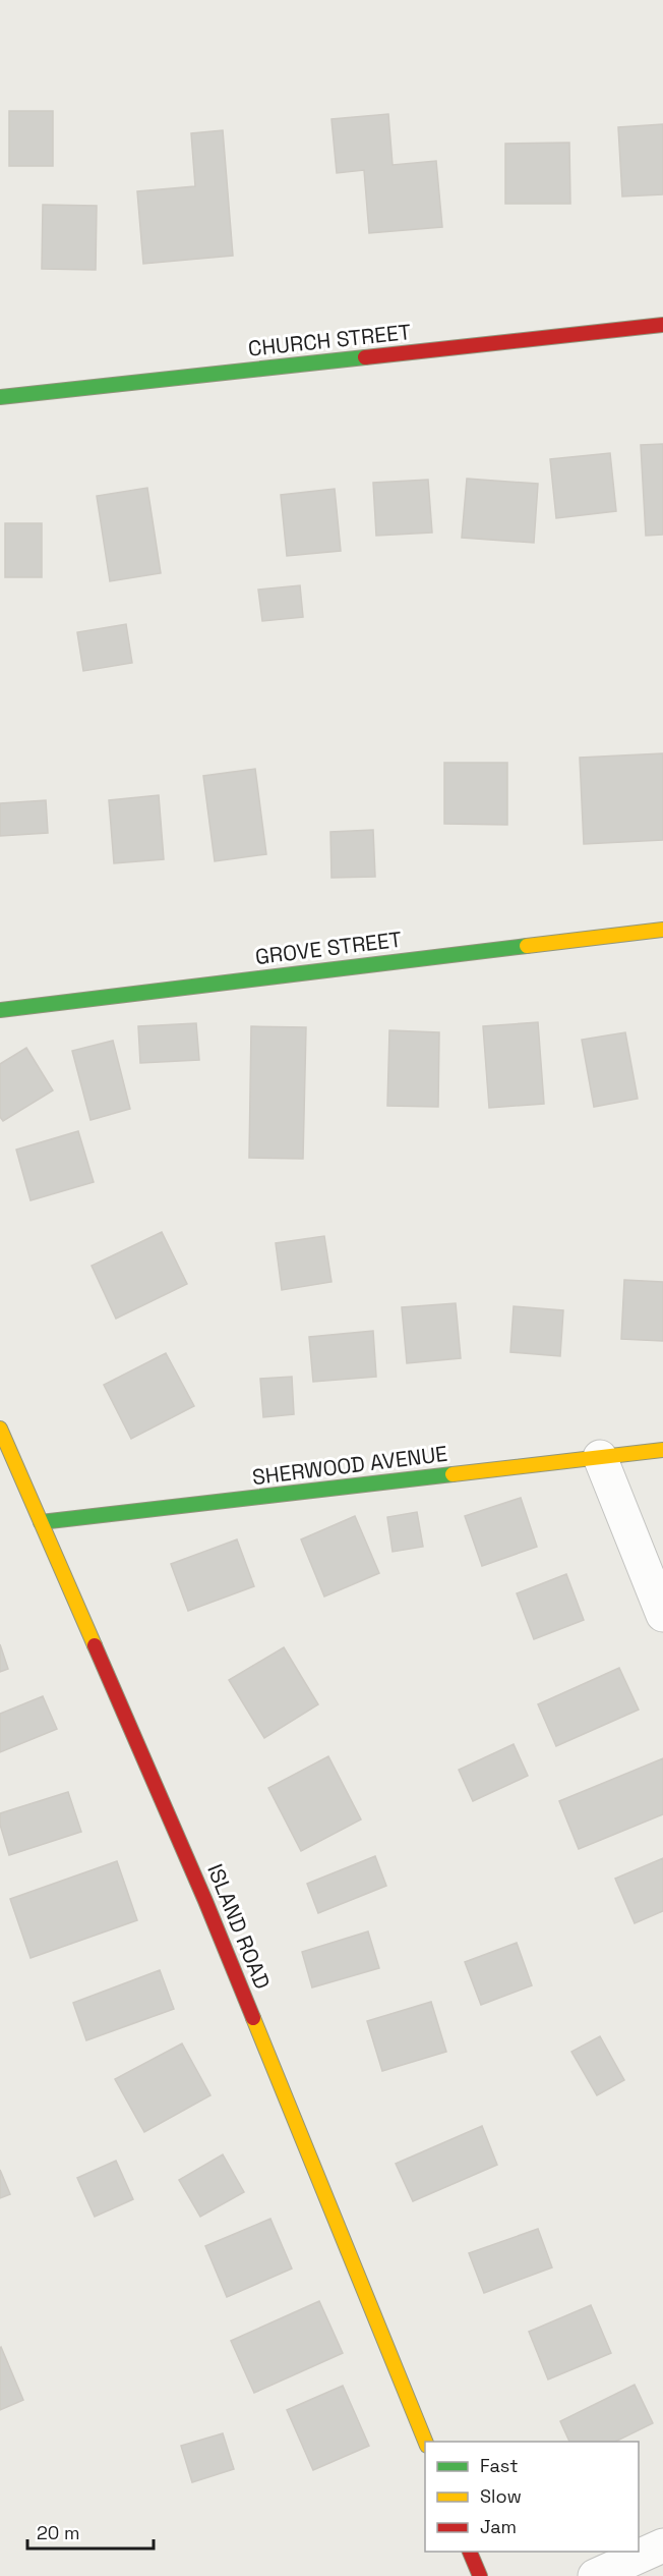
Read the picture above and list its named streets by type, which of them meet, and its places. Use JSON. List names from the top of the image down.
{
  "streets": {
    "street": [
      "CHURCH STREET",
      "GROVE STREET",
      "SHERWOOD AVENUE",
      "ISLAND ROAD"
    ]
  },
  "crossings": [
    ["SHERWOOD AVENUE", "ISLAND ROAD"]
  ],
  "legend": ["Fast", "Slow", "Jam"],
  "scale_bar": "20 m"
}
